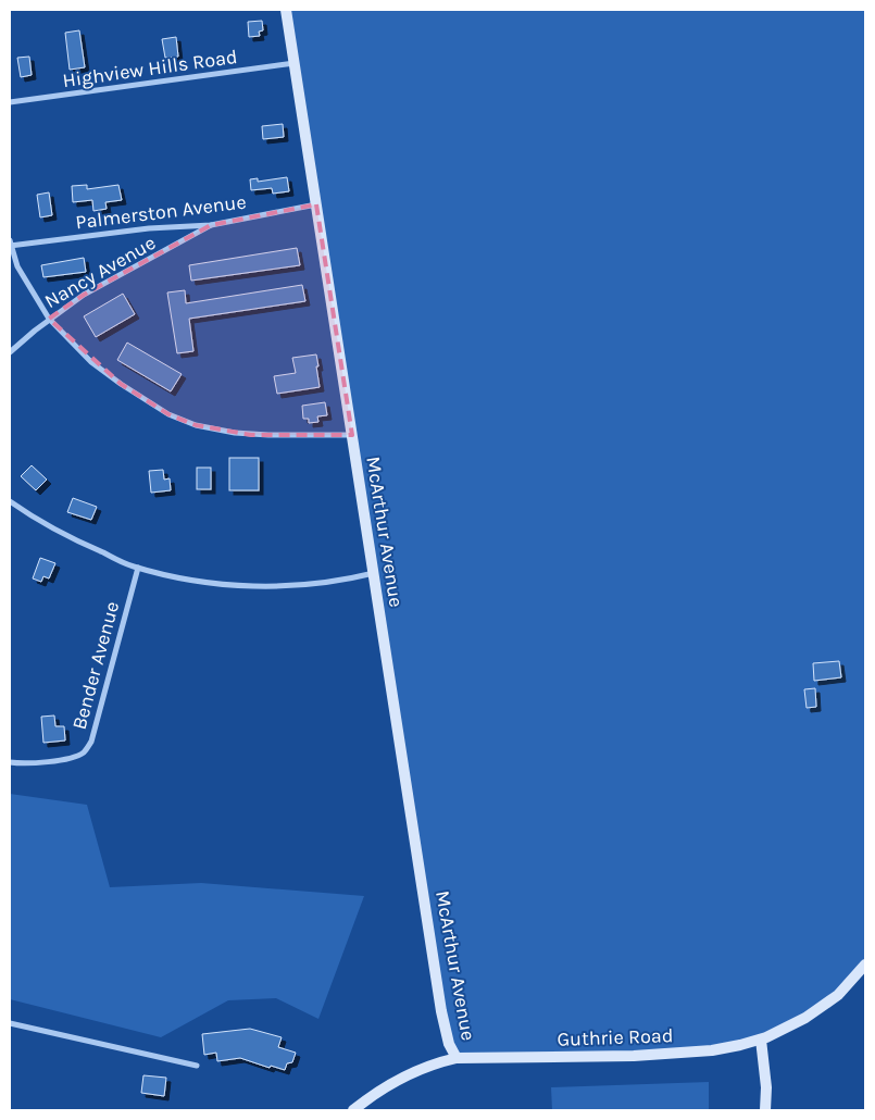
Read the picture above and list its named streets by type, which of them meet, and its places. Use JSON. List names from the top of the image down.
{
  "streets": {
    "street": [
      "Highview Hills Road",
      "Palmerston Avenue",
      "Nancy Avenue",
      "McArthur Avenue",
      "Bender Avenue",
      "Guthrie Road"
    ]
  },
  "crossings": [
    ["Highview Hills Road", "McArthur Avenue"],
    ["Palmerston Avenue", "Nancy Avenue"],
    ["Palmerston Avenue", "McArthur Avenue"],
    ["McArthur Avenue", "Guthrie Road"]
  ]
}
